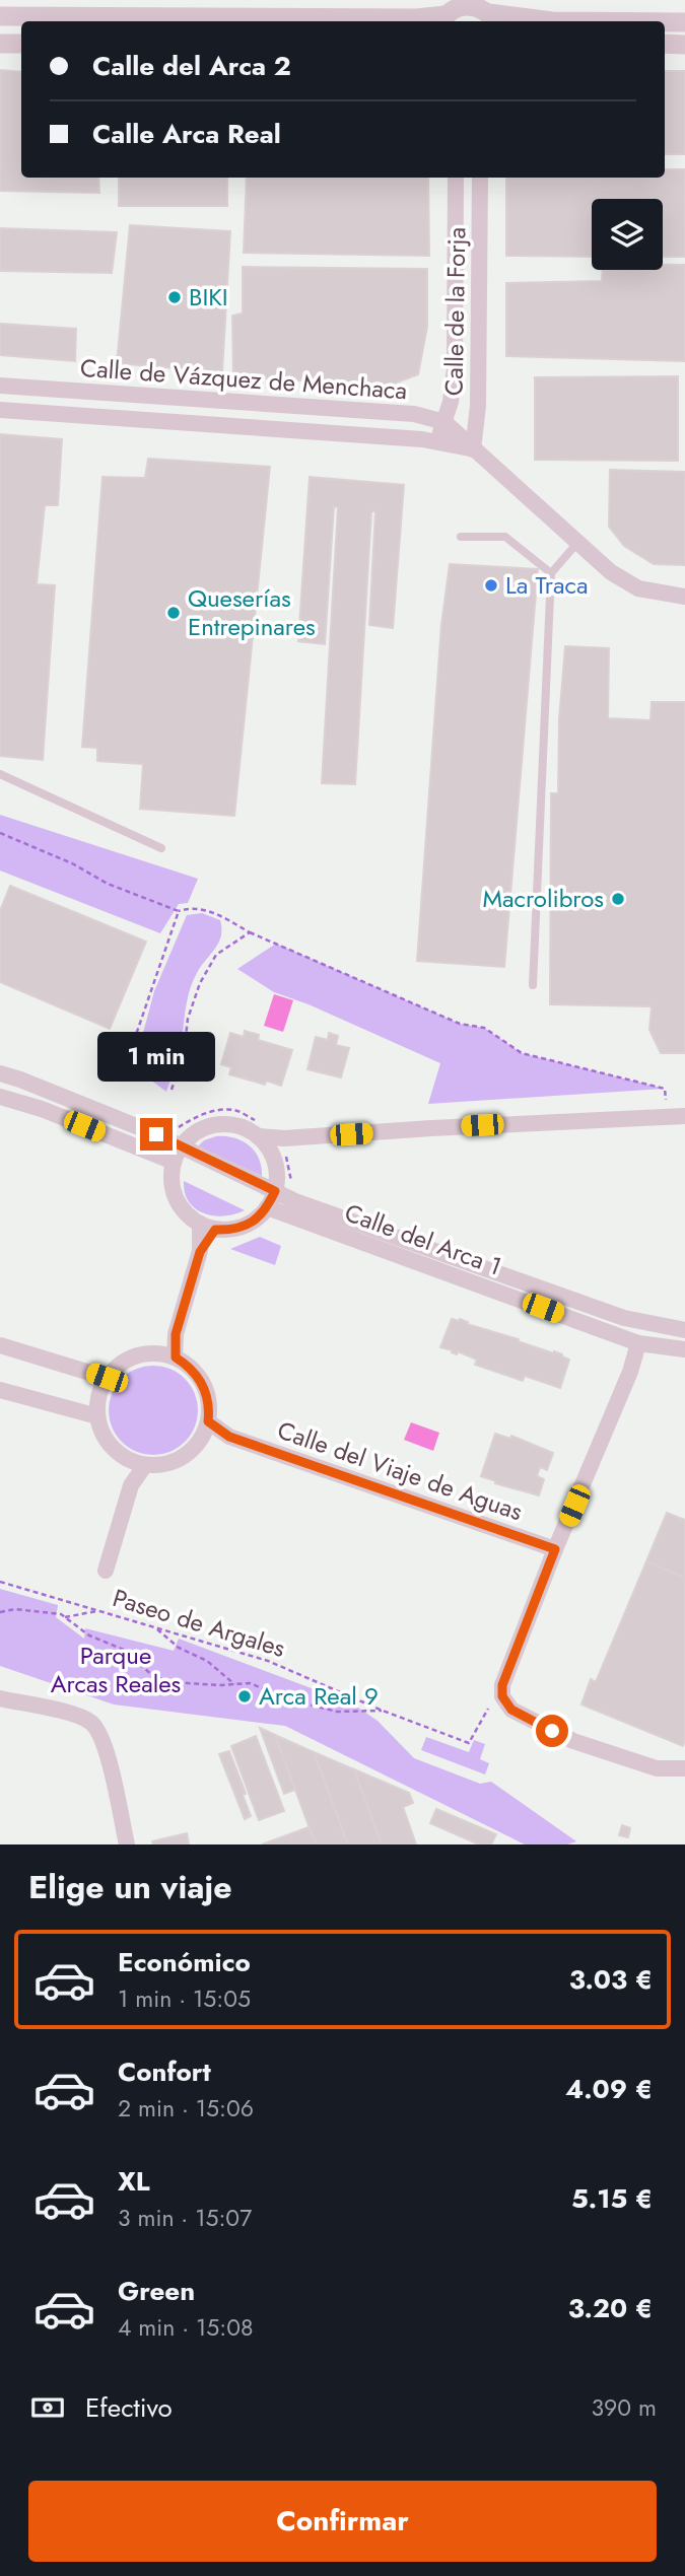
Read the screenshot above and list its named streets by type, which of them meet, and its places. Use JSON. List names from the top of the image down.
{
  "streets": {
    "street": [
      "Calle de la Forja",
      "Calle de Vázquez de Menchaca",
      "Calle del Arca 1",
      "Calle del Viaje de Aguas"
    ],
    "path": ["Paseo de Argales"]
  },
  "crossings": [
    ["Calle de la Forja", "Calle de Vázquez de Menchaca"]
  ],
  "parks": ["Parque Arcas Reales"],
  "places": [
    "BIKI",
    "La Traca",
    "Queserías Entrepinares",
    "Macrolibros",
    "Arca Real 9"
  ],
  "page": {
    "banner": ["Calle del Arca 2", "Calle Arca Real"],
    "bubble": "1 min",
    "heading": "Elige un viaje",
    "list": [
      {
        "name": "Económico",
        "note": "1 min · 15:05",
        "value": "3.03 €"
      },
      {
        "name": "Confort",
        "note": "2 min · 15:06",
        "value": "4.09 €"
      },
      {
        "name": "XL",
        "note": "3 min · 15:07",
        "value": "5.15 €"
      },
      {
        "name": "Green",
        "note": "4 min · 15:08",
        "value": "3.20 €"
      }
    ],
    "pay": ["Efectivo", "390 m"],
    "buttons": "Confirmar"
  }
}
